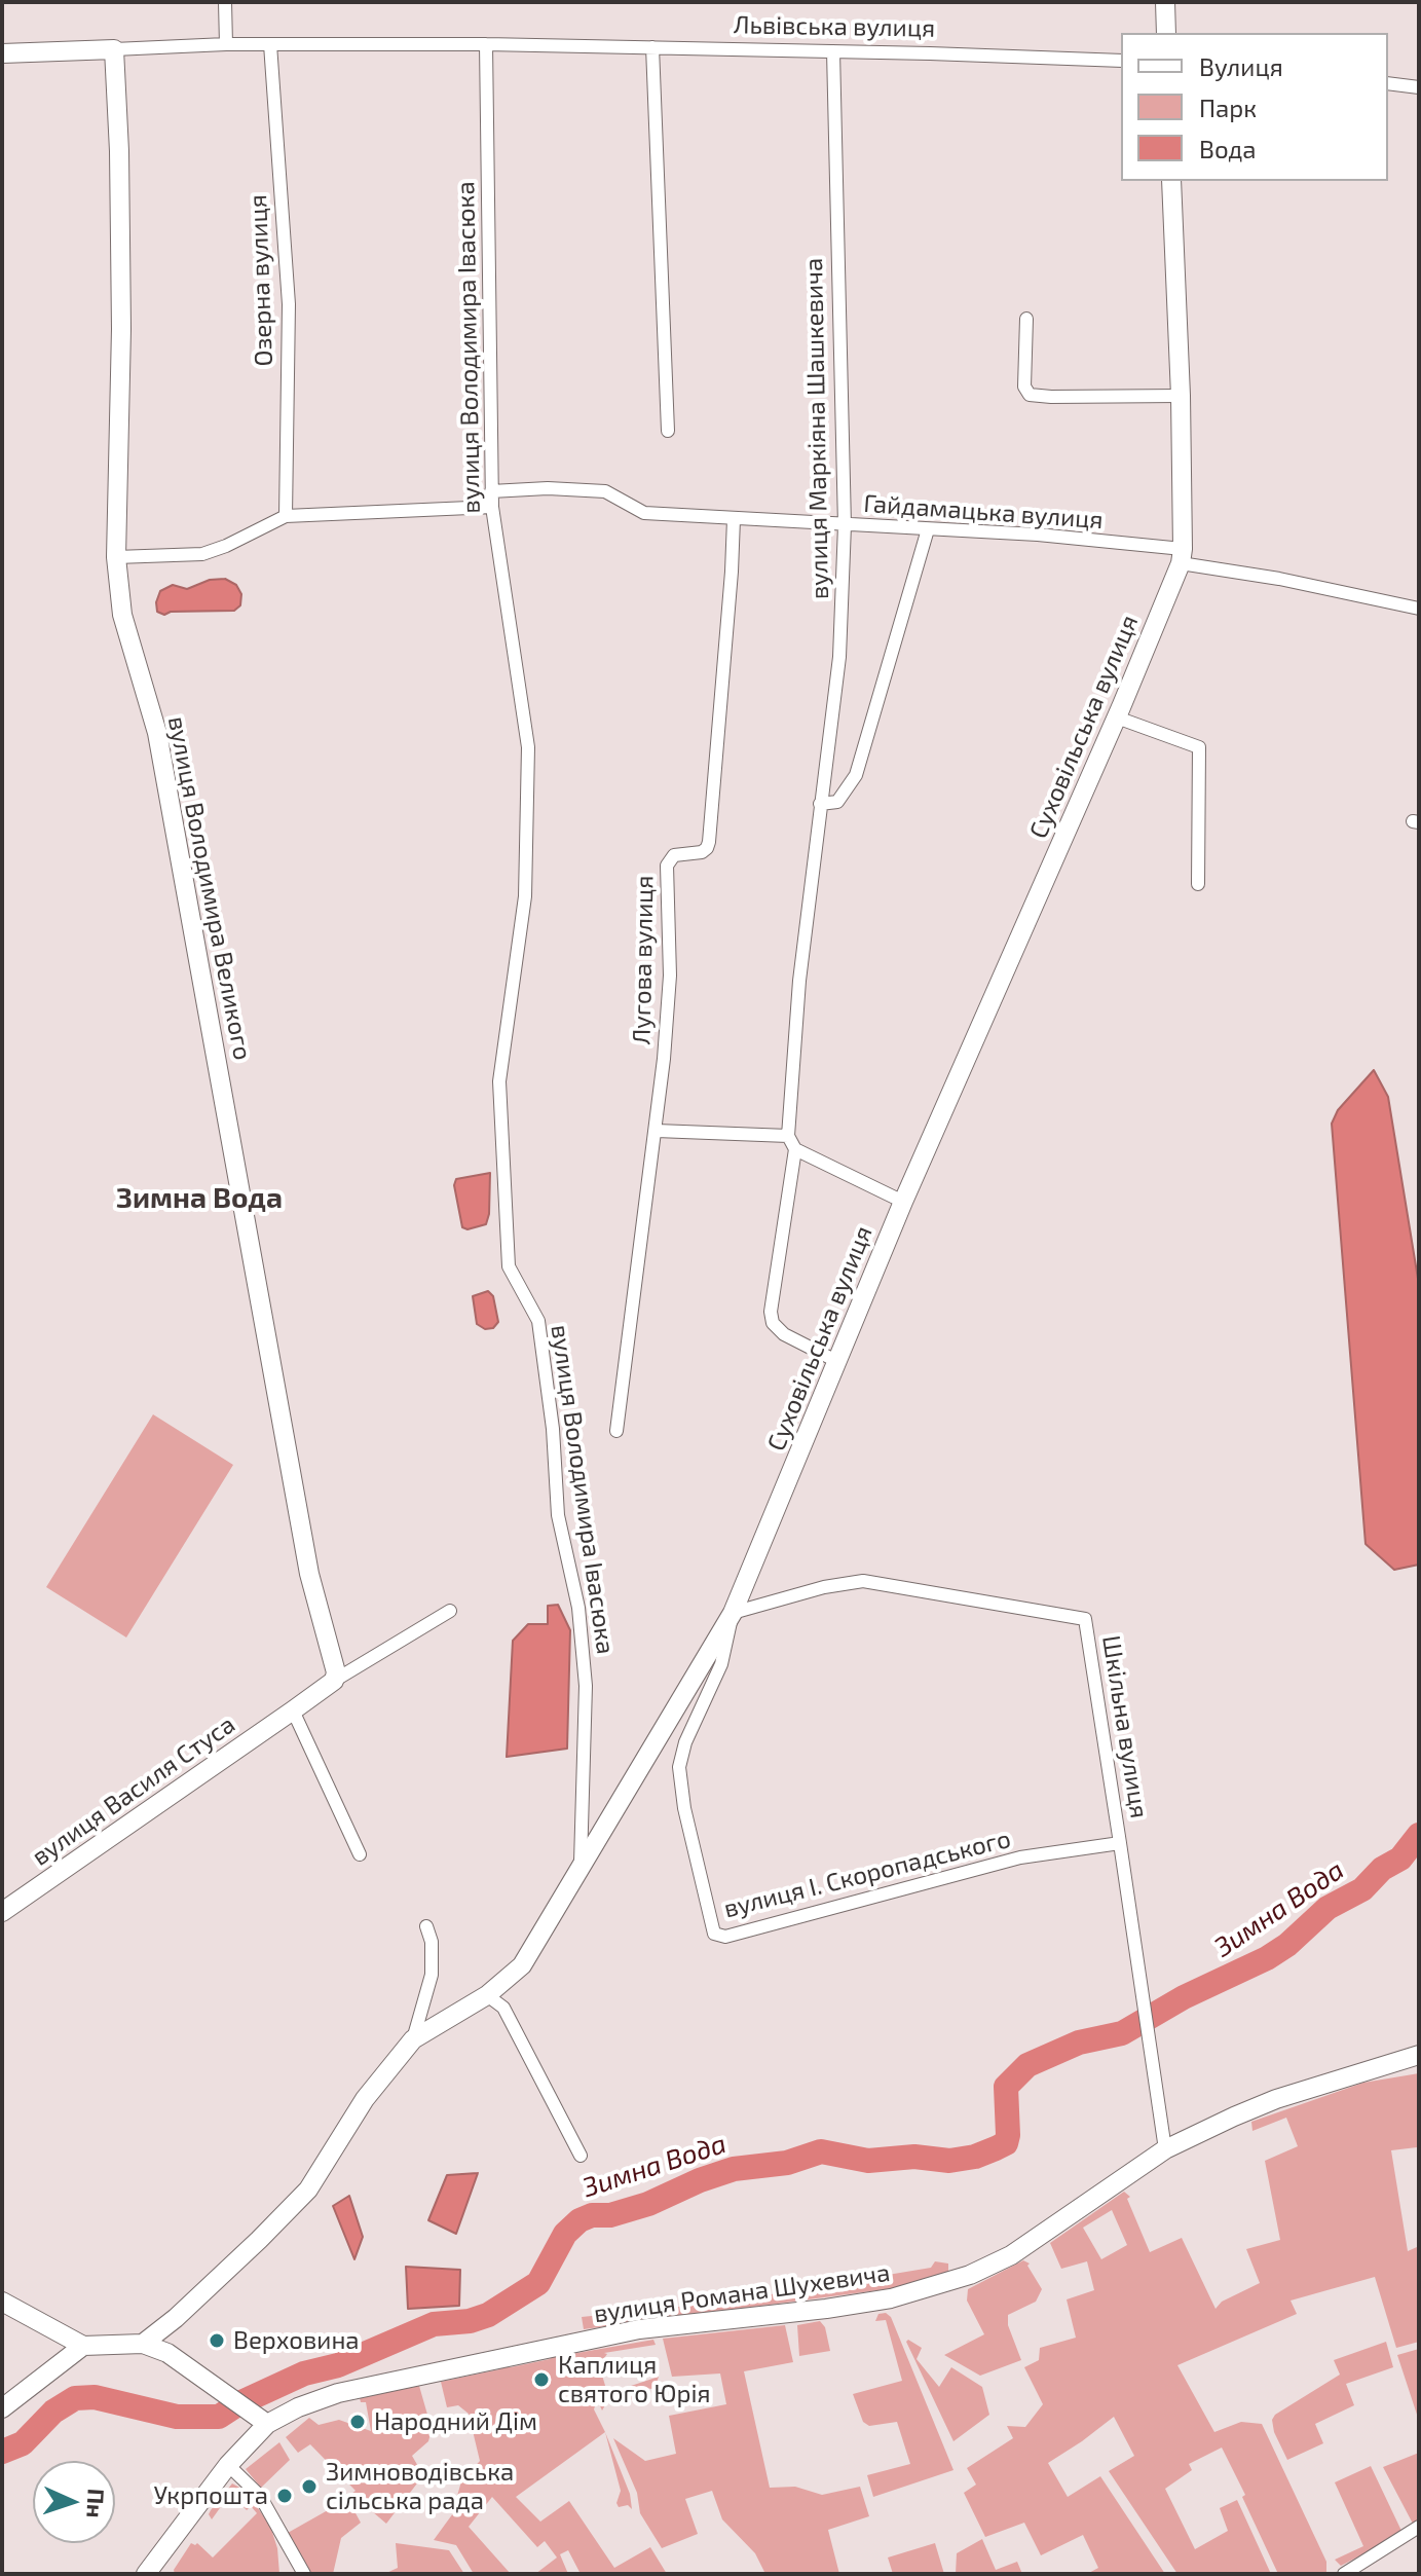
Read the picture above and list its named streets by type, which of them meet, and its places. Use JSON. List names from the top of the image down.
{
  "streets": {
    "street": [
      "Львівська вулиця",
      "Озерна вулиця",
      "вулиця Володимира Івасюка",
      "вулиця Маркіяна Шашкевича",
      "Гайдамацька вулиця",
      "Суховільська вулиця",
      "вулиця Володимира Великого",
      "Лугова вулиця",
      "Шкільна вулиця",
      "вулиця Василя Стуса",
      "вулиця І. Скоропадського",
      "вулиця Романа Шухевича"
    ]
  },
  "crossings": [
    ["Львівська вулиця", "Озерна вулиця"],
    ["Львівська вулиця", "вулиця Володимира Івасюка"],
    ["Львівська вулиця", "вулиця Маркіяна Шашкевича"],
    ["Львівська вулиця", "вулиця Володимира Великого"],
    ["вулиця Володимира Івасюка", "Гайдамацька вулиця"],
    ["вулиця Володимира Івасюка", "Суховільська вулиця"],
    ["вулиця Маркіяна Шашкевича", "Гайдамацька вулиця"],
    ["Гайдамацька вулиця", "Суховільська вулиця"],
    ["Гайдамацька вулиця", "Лугова вулиця"],
    ["Суховільська вулиця", "Шкільна вулиця"],
    ["Суховільська вулиця", "вулиця І. Скоропадського"],
    ["вулиця Володимира Великого", "вулиця Василя Стуса"],
    ["Шкільна вулиця", "вулиця І. Скоропадського"],
    ["Шкільна вулиця", "вулиця Романа Шухевича"]
  ],
  "districts": ["Зимна Вода"],
  "water": ["Зимна Вода"],
  "places": [
    "Верховина",
    "Каплиця святого Юрія",
    "Народний Дім",
    "Зимноводівська сільська рада",
    "Укрпошта"
  ],
  "legend": ["Вулиця", "Парк", "Вода"],
  "north": "right"
}
